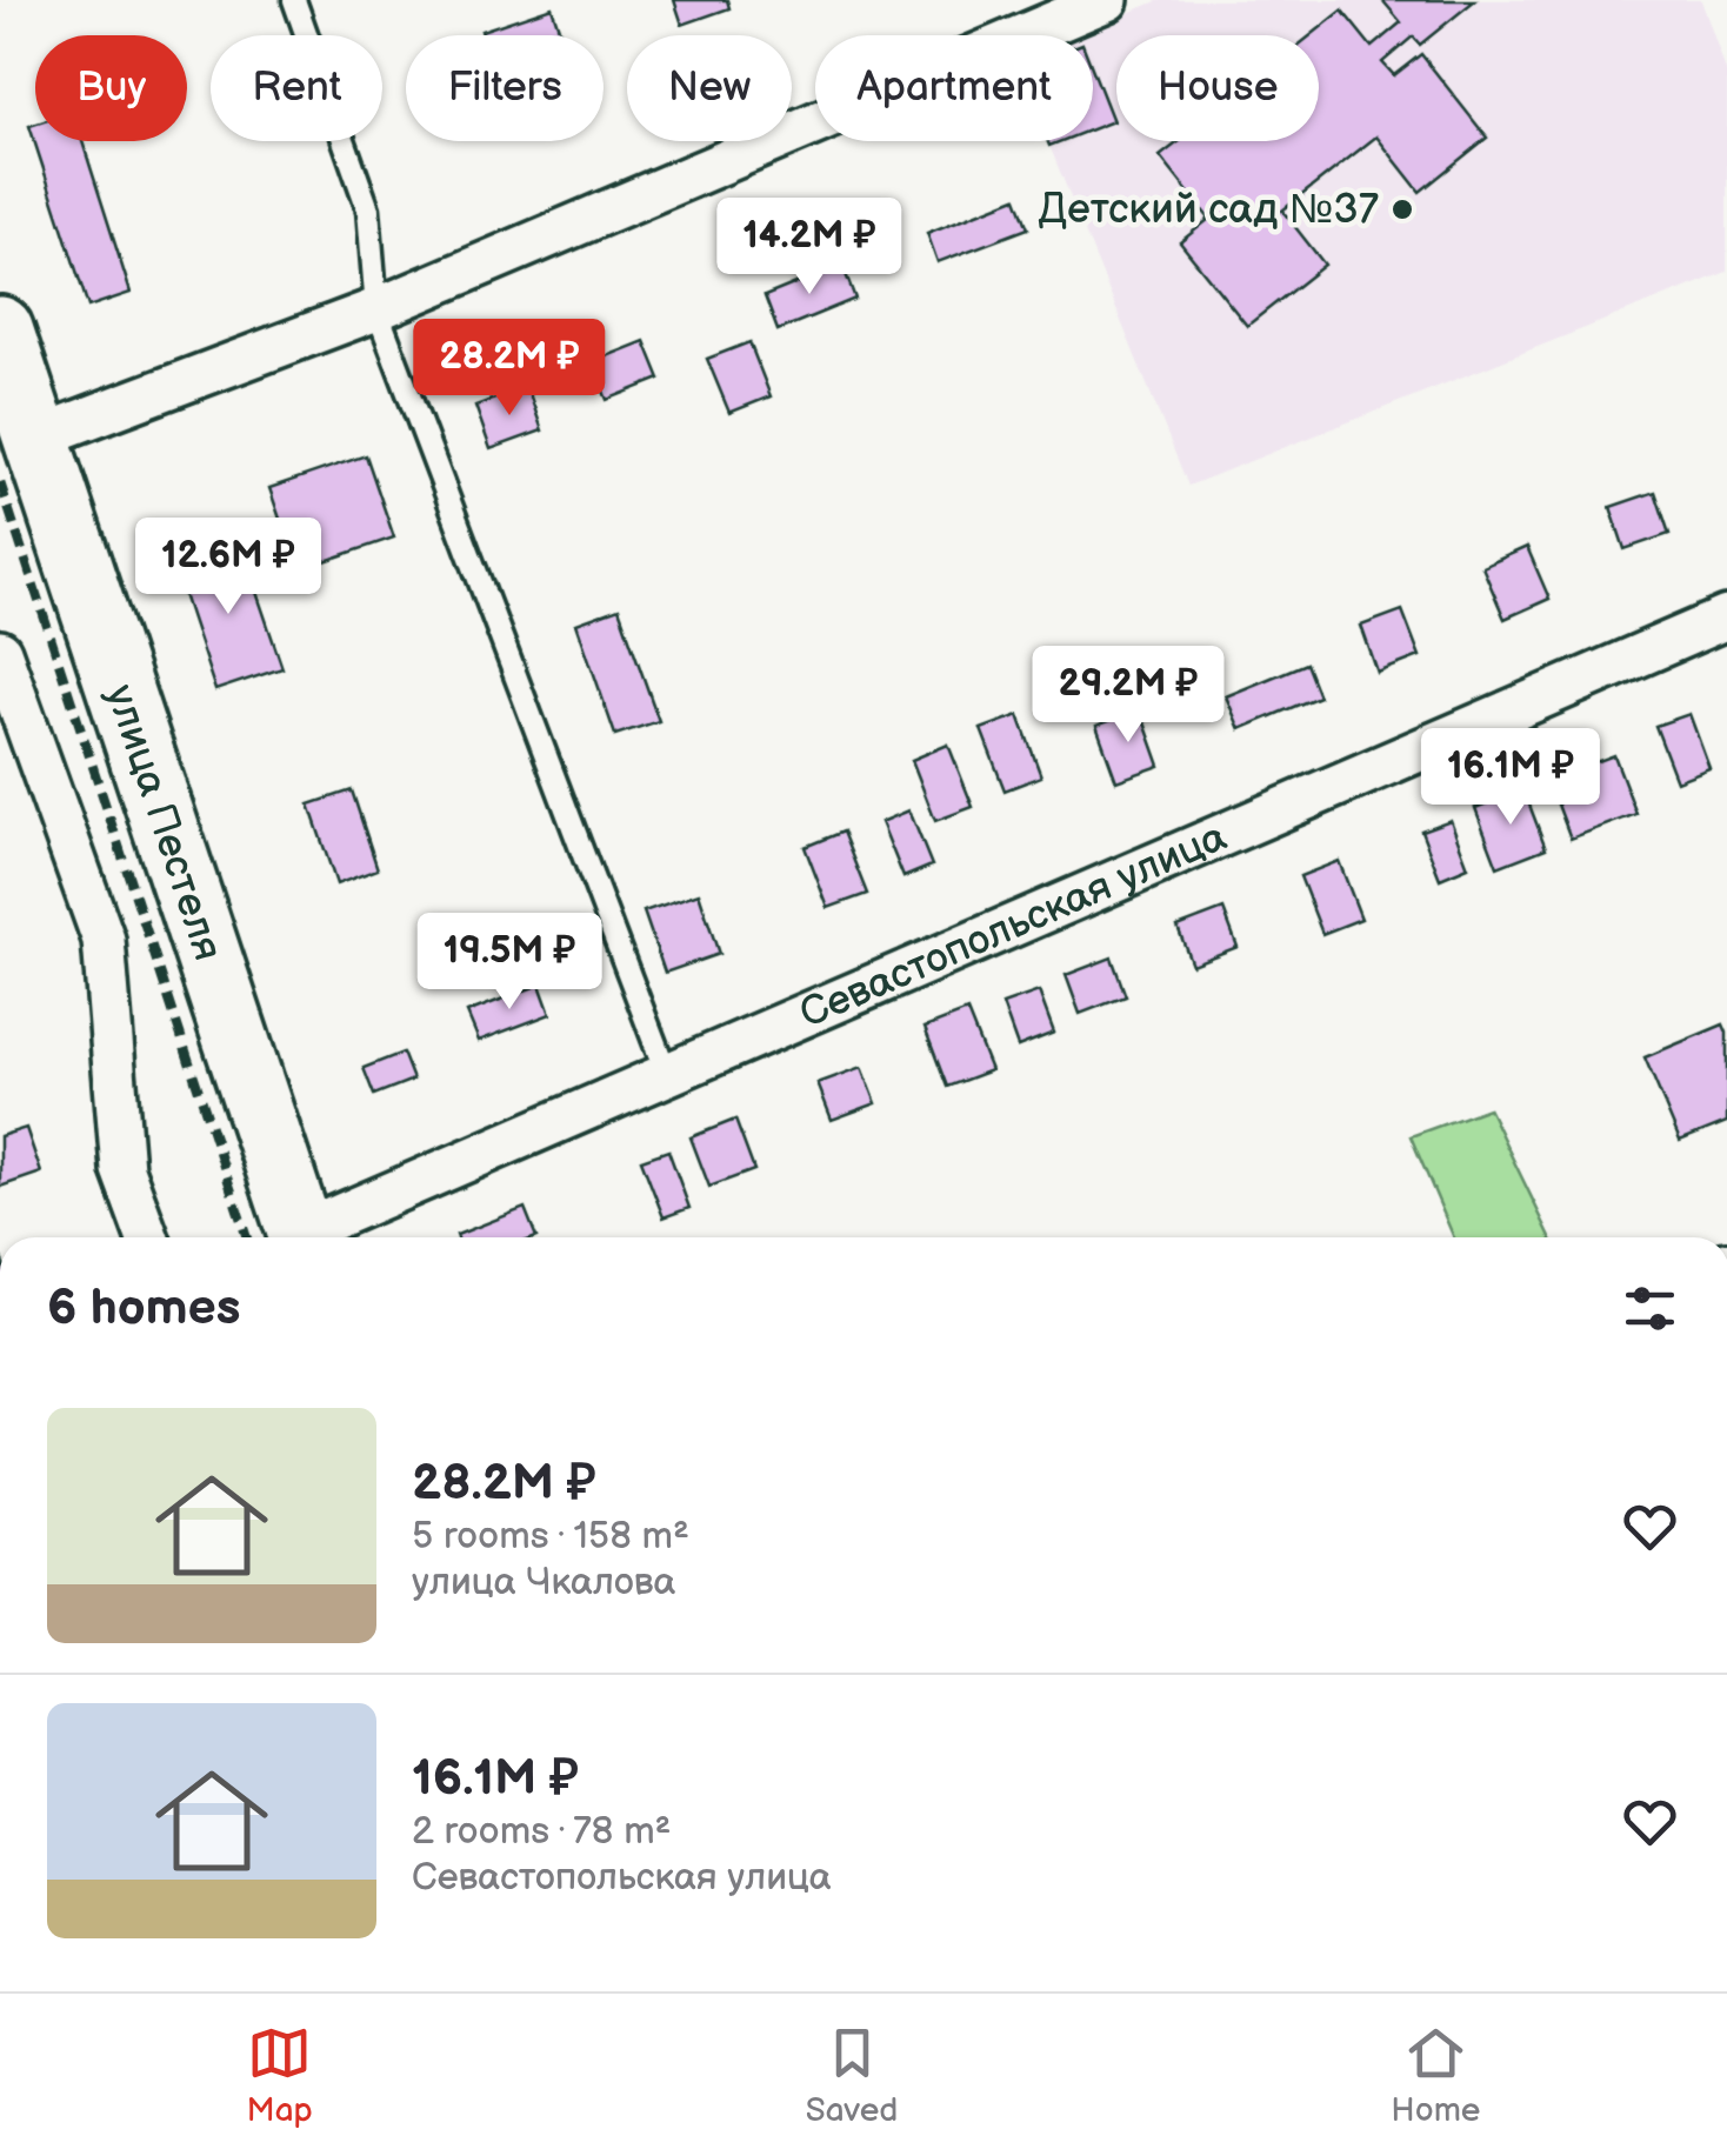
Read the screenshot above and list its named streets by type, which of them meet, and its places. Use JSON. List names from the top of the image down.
{
  "streets": {
    "main road": ["улица Пестеля"],
    "street": ["Севастопольская улица"]
  },
  "places": ["Детский сад №37"],
  "page": {
    "chip": [
      "Buy",
      "Rent",
      "Filters",
      "New",
      "Apartment",
      "House"
    ],
    "price": [
      "14.2M ₽",
      "28.2M ₽",
      "12.6M ₽",
      "29.2M ₽",
      "16.1M ₽",
      "19.5M ₽"
    ],
    "heading": "6 homes",
    "list": [
      {
        "name": "28.2M ₽",
        "note": "5 rooms · 158 m² · улица Чкалова"
      },
      {
        "name": "16.1M ₽",
        "note": "2 rooms · 78 m² · Севастопольская улица"
      }
    ],
    "tabs": ["Map", "Saved", "Home"]
  }
}
